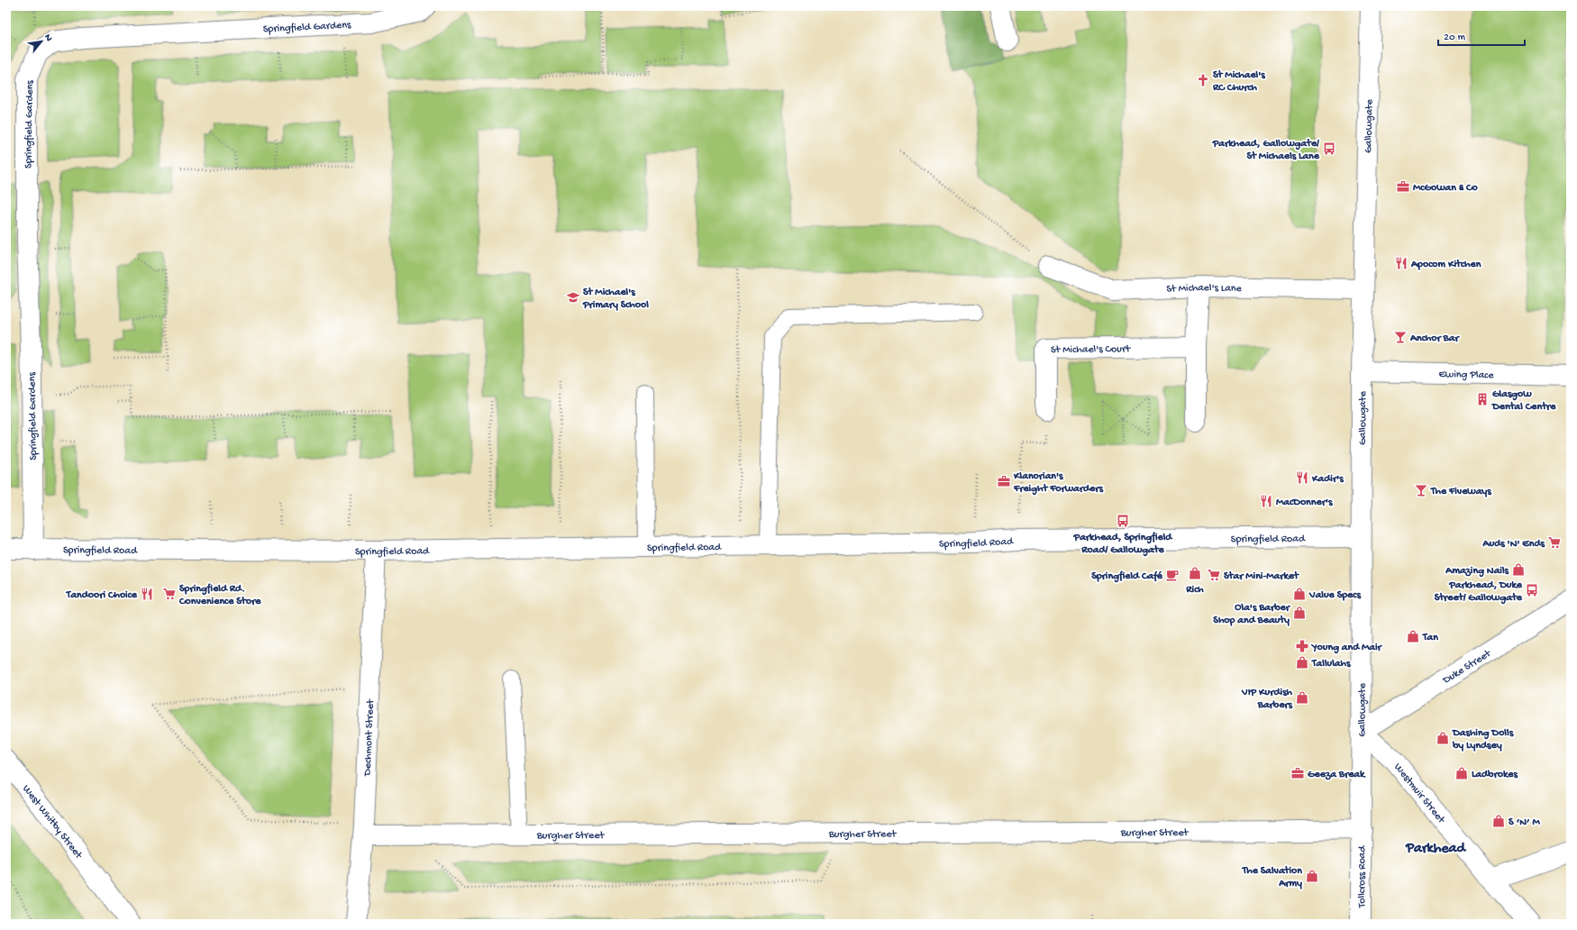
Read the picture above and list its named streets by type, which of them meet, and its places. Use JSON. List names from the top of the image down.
{
  "streets": {
    "street": [
      "Springfield Gardens",
      "Gallowgate",
      "St Michael's Lane",
      "St Michael's Court",
      "Ewing Place",
      "Springfield Road",
      "Duke Street",
      "Dechmont Street",
      "Westmuir Street",
      "West Whitby Street",
      "Burgher Street",
      "Tollcross Road"
    ]
  },
  "crossings": [
    ["Springfield Gardens", "Springfield Road"],
    ["Gallowgate", "St Michael's Lane"],
    ["Gallowgate", "Ewing Place"],
    ["Gallowgate", "Springfield Road"],
    ["Gallowgate", "Duke Street"],
    ["Gallowgate", "Westmuir Street"],
    ["Gallowgate", "Burgher Street"],
    ["Gallowgate", "Tollcross Road"],
    ["Springfield Road", "Dechmont Street"],
    ["Duke Street", "Westmuir Street"],
    ["Dechmont Street", "Burgher Street"],
    ["Burgher Street", "Tollcross Road"]
  ],
  "districts": ["Parkhead"],
  "places": {
    "church": ["St Michael's RC Church"],
    "bus stop": ["Parkhead, Gallowgate/ St Michaels Lane", "Parkhead, Springfield Road/ Gallowgate", "Parkhead, Duke Street/ Gallowgate"],
    "office": ["McGowan & Co", "Klanorian's Freight Forwarders", "Geeza Break"],
    "restaurant": [
      "Apocom Kitchen",
      "Kadir's",
      "MacDonner's",
      "Tandoori Choice"
    ],
    "school or university": ["St Michael's Primary School"],
    "bar": ["Anchor Bar", "The Fiveways"],
    "building": ["Glasgow Dental Centre"],
    "supermarket": ["Auds 'N' Ends", "Star Mini-Market", "Springfield Rd. Convenience Store"],
    "shop": [
      "Amazing Nails",
      "Rich",
      "Value Specs",
      "Ola's Barber Shop and Beauty",
      "Tan",
      "Tallulahs",
      "VIP Kurdish Barbers",
      "Dashing Dolls by Lyndsey",
      "Ladbrokes",
      "S ‘N’ M",
      "The Salvation Army"
    ],
    "cafe": ["Springfield Café"],
    "pharmacy": ["Young and Mair"]
  },
  "scale_bar": "20 m",
  "north": "top right"
}
